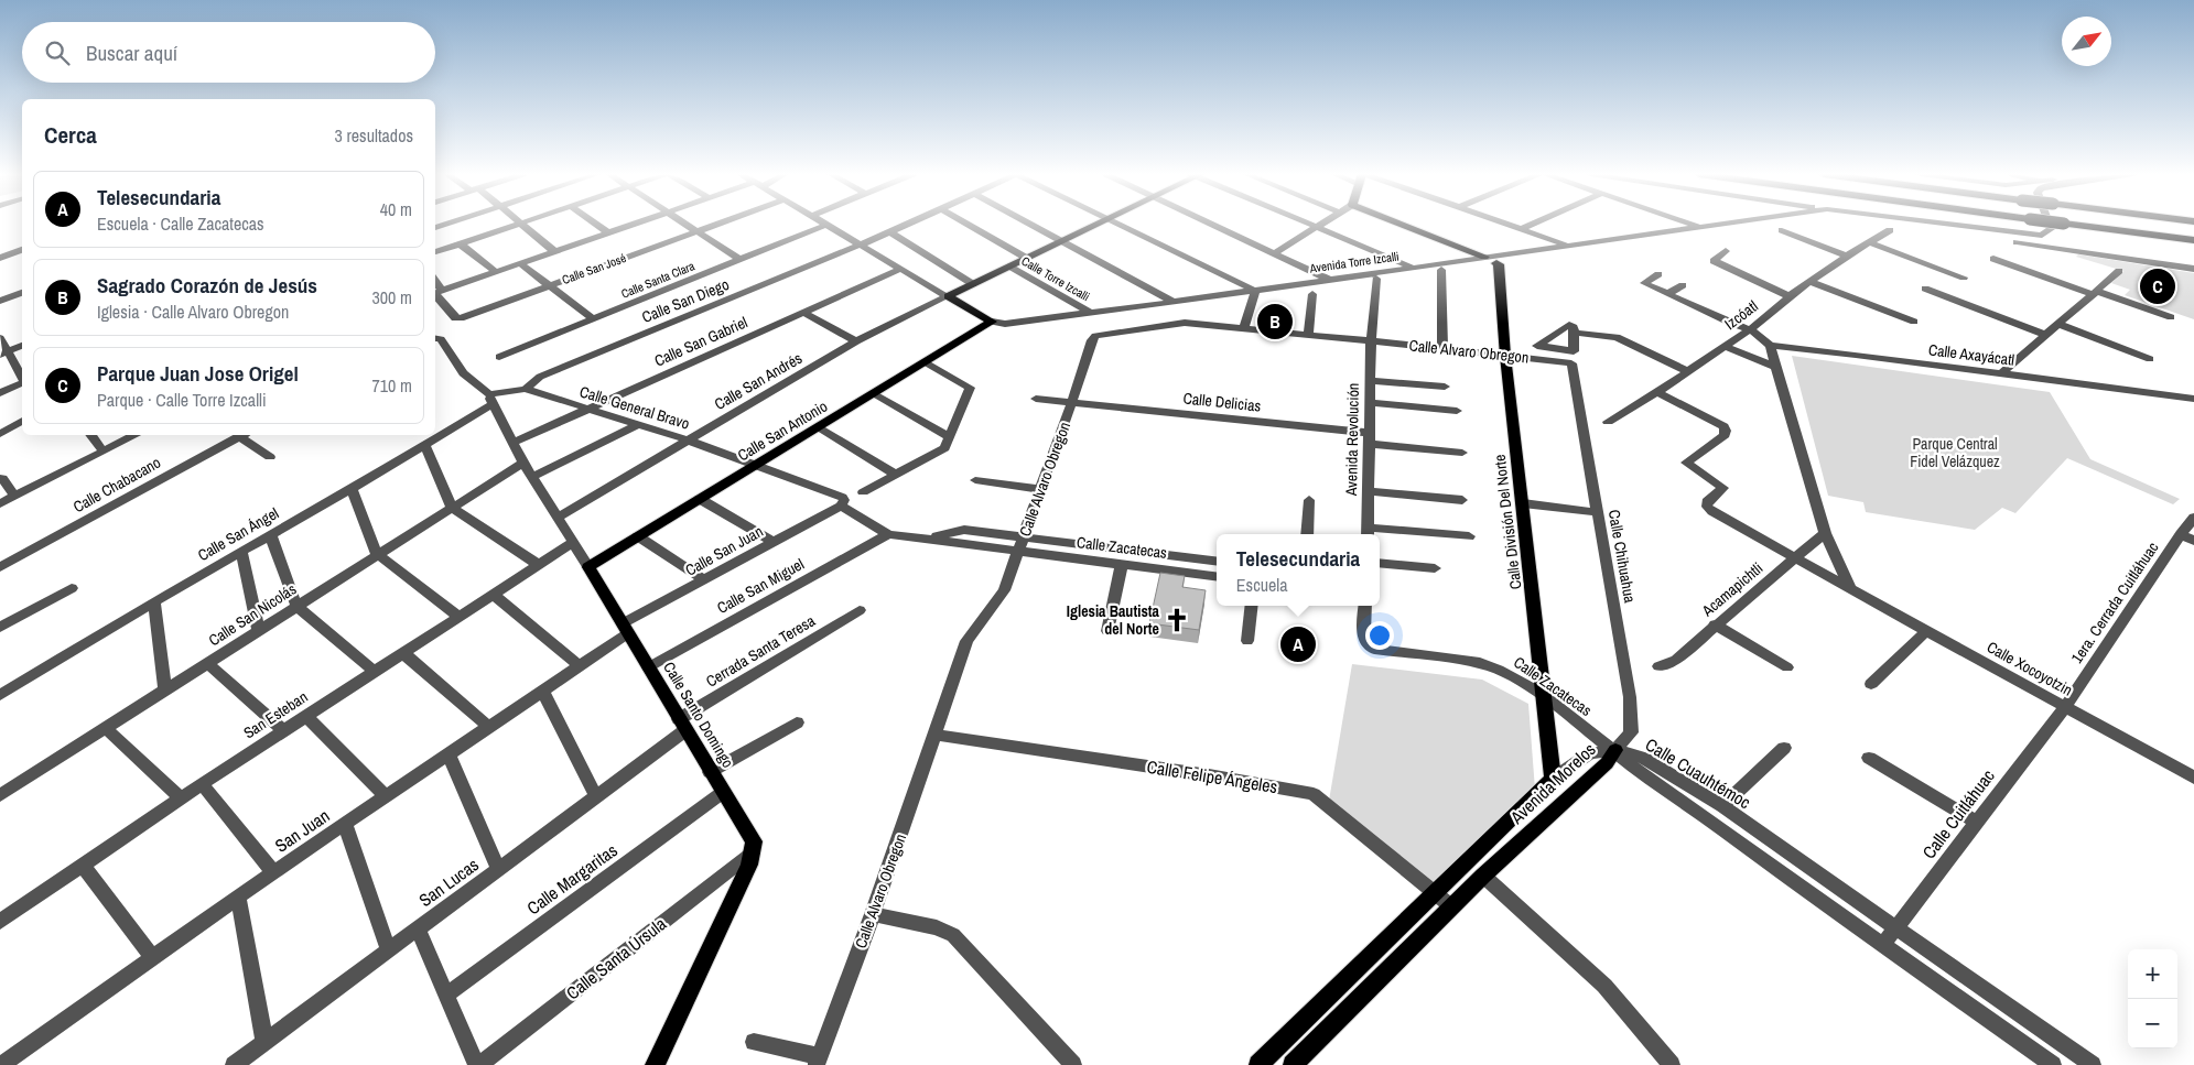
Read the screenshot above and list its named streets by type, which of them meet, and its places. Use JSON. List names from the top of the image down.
{
  "streets": {
    "main road": [
      "Calle San Antonio",
      "Calle División Del Norte",
      "Calle Santo Domingo",
      "Avenida Morelos"
    ],
    "street": [
      "Avenida Torre Izcalli",
      "Calle San José",
      "Calle Torre Izcalli",
      "Calle Santa Clara",
      "Calle San Diego",
      "Izcóatl",
      "Calle San Gabriel",
      "Calle Alvaro Obregon",
      "Calle Axayácatl",
      "Calle San Andrés",
      "Calle Delicias",
      "Calle General Bravo",
      "Avenida Revolución",
      "Calle Chabacano",
      "Calle San Ángel",
      "Calle Zacatecas",
      "Calle San Juan",
      "Calle Chihuahua",
      "Calle San Miguel",
      "Acamapichtli",
      "1era. Cerrada Cuitláhuac",
      "Calle San Nicolás",
      "Cerrada Santa Teresa",
      "Calle Xocoyotzin",
      "San Esteban",
      "Calle Cuauhtémoc",
      "Calle Felipe Ángeles",
      "Calle Cuitláhuac",
      "San Juan",
      "Calle Margaritas",
      "San Lucas",
      "Calle Santa Úrsula"
    ]
  },
  "crossings": [
    ["Avenida Torre Izcalli", "Calle Torre Izcalli"],
    ["Avenida Torre Izcalli", "Calle San Antonio"],
    ["Calle San Diego", "Calle General Bravo"],
    ["Izcóatl", "Calle Xocoyotzin"],
    ["Calle San Gabriel", "Calle General Bravo"],
    ["Calle San Gabriel", "Calle Santo Domingo"],
    ["Calle Alvaro Obregon", "Calle Delicias"],
    ["Calle Alvaro Obregon", "Avenida Revolución"],
    ["Calle Alvaro Obregon", "Calle División Del Norte"],
    ["Calle Alvaro Obregon", "Calle Zacatecas"],
    ["Calle Alvaro Obregon", "Calle Chihuahua"],
    ["Calle Alvaro Obregon", "Calle Felipe Ángeles"],
    ["Calle San Andrés", "Calle General Bravo"],
    ["Calle San Andrés", "Calle Santo Domingo"],
    ["Calle Delicias", "Avenida Revolución"],
    ["Calle General Bravo", "Calle San Antonio"],
    ["Calle General Bravo", "Calle San Ángel"],
    ["Calle General Bravo", "Calle San Juan"],
    ["Calle General Bravo", "Calle San Miguel"],
    ["Calle General Bravo", "Calle Santo Domingo"],
    ["Calle San Antonio", "Calle Santo Domingo"],
    ["Calle División Del Norte", "Calle Zacatecas"],
    ["Calle División Del Norte", "Avenida Morelos"],
    ["Calle San Ángel", "Calle Santo Domingo"],
    ["Calle Zacatecas", "Calle Chihuahua"],
    ["Calle Zacatecas", "Calle Cuauhtémoc"],
    ["Calle Zacatecas", "Avenida Morelos"],
    ["Calle San Juan", "Calle Santo Domingo"],
    ["Calle San Juan", "San Juan"],
    ["Calle Chihuahua", "Calle Cuauhtémoc"],
    ["Calle Chihuahua", "Avenida Morelos"],
    ["Calle San Miguel", "Calle Santo Domingo"],
    ["Acamapichtli", "Calle Xocoyotzin"],
    ["1era. Cerrada Cuitláhuac", "Calle Xocoyotzin"],
    ["1era. Cerrada Cuitláhuac", "Calle Cuitláhuac"],
    ["Calle San Nicolás", "Calle Santo Domingo"],
    ["Cerrada Santa Teresa", "Calle Santo Domingo"],
    ["Cerrada Santa Teresa", "San Lucas"],
    ["Calle Xocoyotzin", "Calle Cuitláhuac"],
    ["San Esteban", "Calle Santo Domingo"],
    ["Calle Santo Domingo", "San Juan"],
    ["Calle Santo Domingo", "Calle Margaritas"],
    ["Calle Santo Domingo", "San Lucas"],
    ["Calle Santo Domingo", "Calle Santa Úrsula"],
    ["Calle Cuauhtémoc", "Avenida Morelos"],
    ["Calle Cuauhtémoc", "Calle Cuitláhuac"],
    ["Calle Felipe Ángeles", "Avenida Morelos"]
  ],
  "parks": ["Parque Central Fidel Velázquez"],
  "places": {
    "church": ["Iglesia Bautista del Norte"]
  },
  "north": "top right",
  "page": {
    "search": "Buscar aquí",
    "heading": ["Cerca", "3 resultados"],
    "list": [
      {
        "mark": "A",
        "name": "Telesecundaria",
        "note": "Escuela · Calle Zacatecas",
        "value": "40 m"
      },
      {
        "mark": "B",
        "name": "Sagrado Corazón de Jesús",
        "note": "Iglesia · Calle Alvaro Obregon",
        "value": "300 m"
      },
      {
        "mark": "C",
        "name": "Parque Juan Jose Origel",
        "note": "Parque · Calle Torre Izcalli",
        "value": "710 m"
      }
    ],
    "pins": ["C", "B", "A"],
    "popup": ["Telesecundaria", "Escuela"],
    "map_buttons": ["+", "−"]
  }
}
